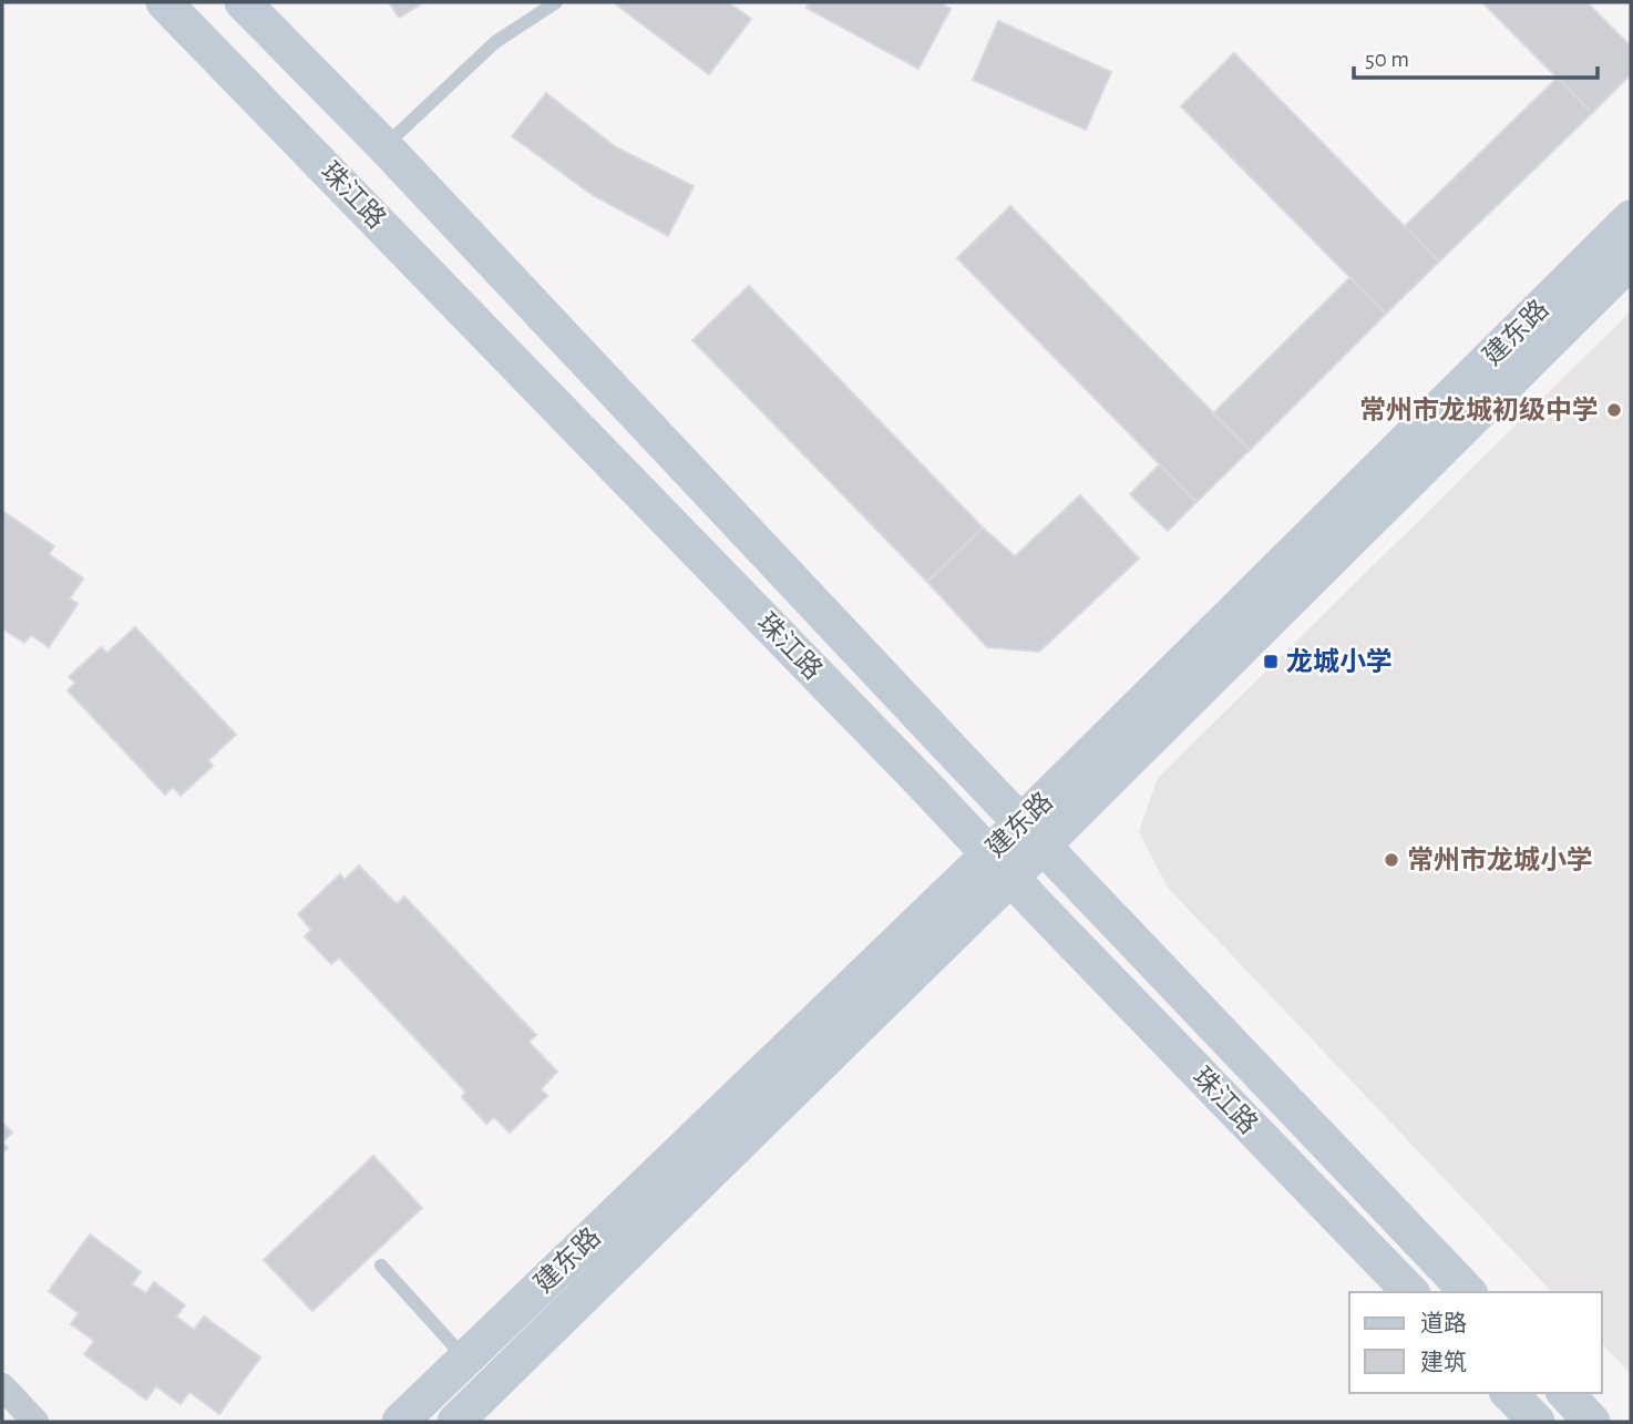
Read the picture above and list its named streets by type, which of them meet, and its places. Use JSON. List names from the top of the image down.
{
  "streets": {
    "street": ["珠江路", "建东路"]
  },
  "crossings": [
    ["珠江路", "建东路"]
  ],
  "places": {
    "other": ["常州市龙城初级中学", "常州市龙城小学"],
    "transit": ["龙城小学"]
  },
  "legend": ["道路", "建筑"],
  "scale_bar": "50 m"
}
